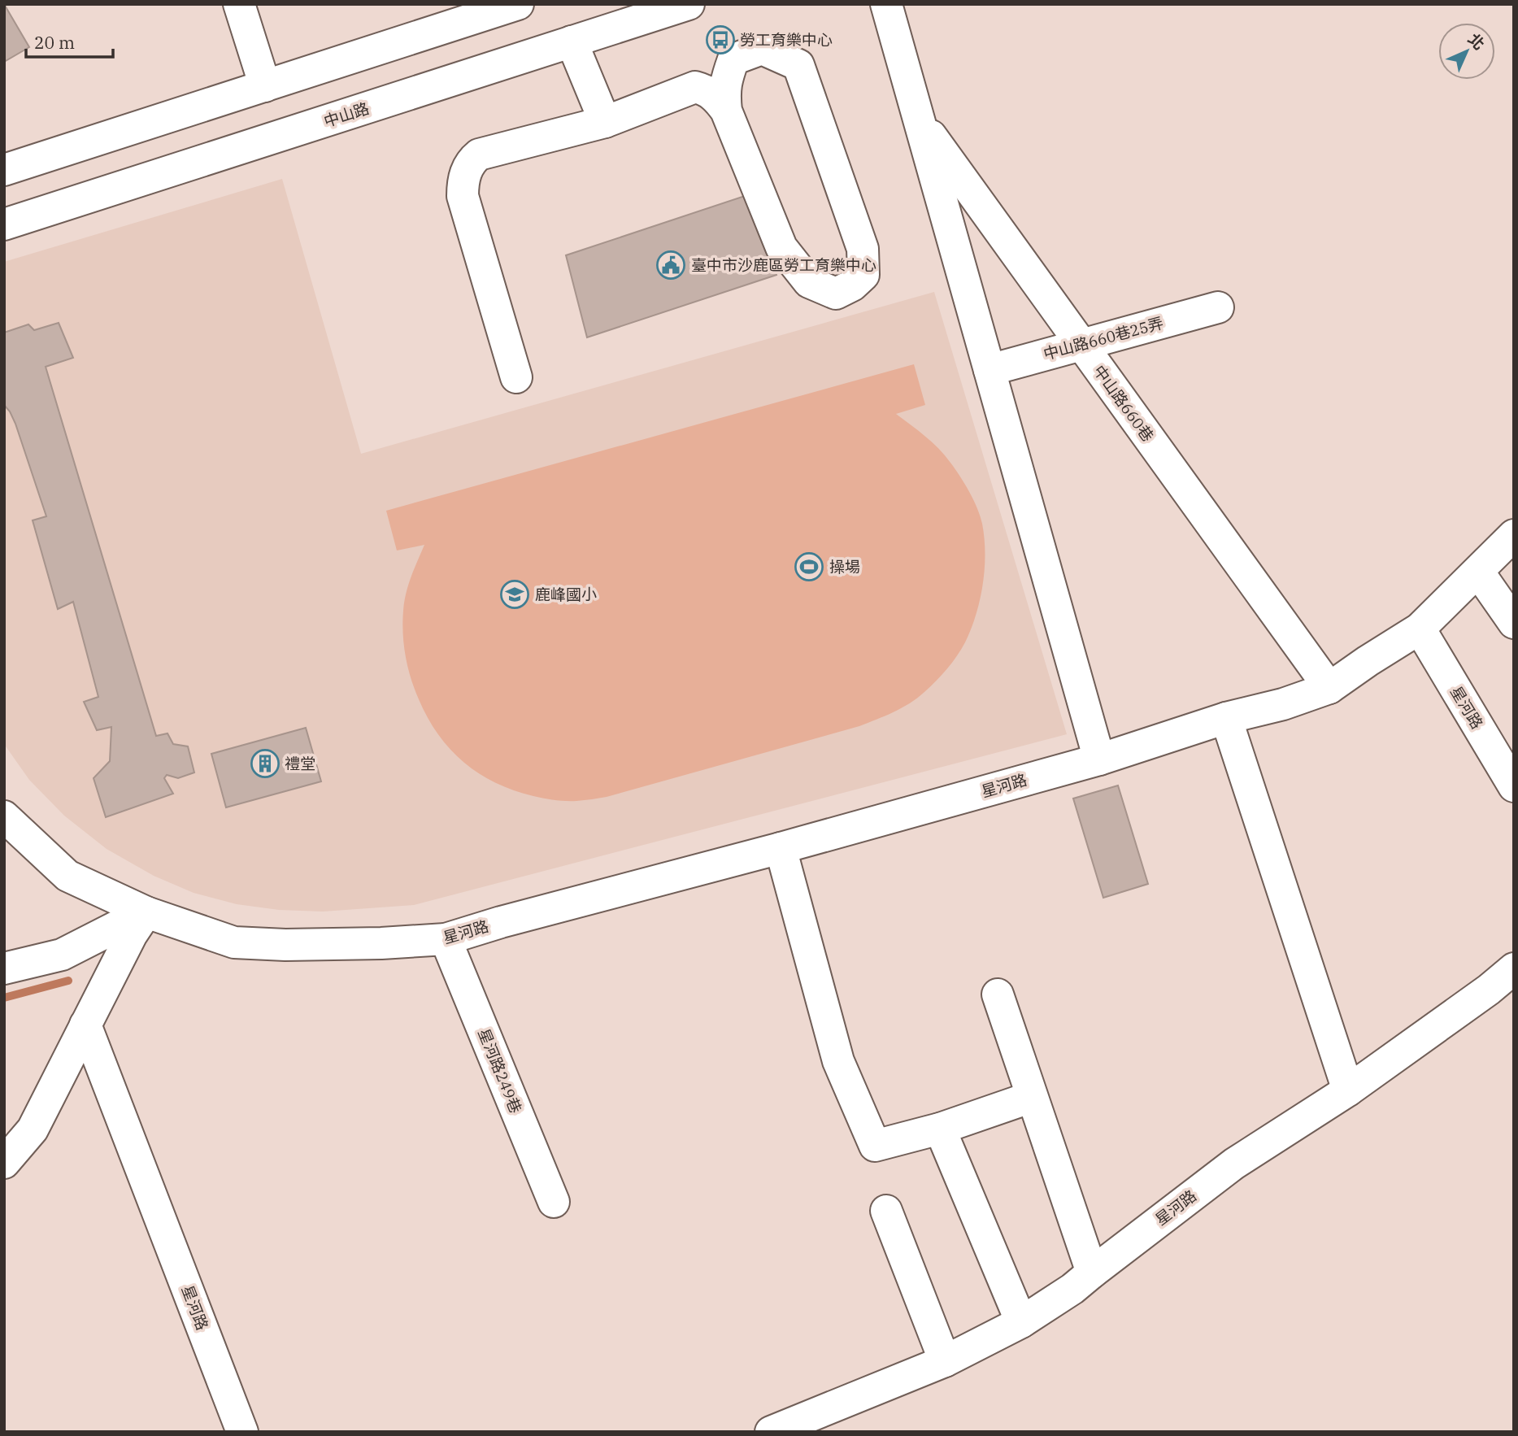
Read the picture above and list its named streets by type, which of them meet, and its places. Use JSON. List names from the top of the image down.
{
  "streets": {
    "street": [
      "中山路",
      "中山路660巷25弄",
      "中山路660巷",
      "星河路",
      "星河路249巷"
    ]
  },
  "crossings": [
    ["中山路660巷25弄", "中山路660巷"],
    ["中山路660巷", "星河路"],
    ["星河路", "星河路249巷"]
  ],
  "places": {
    "bus stop": ["勞工育樂中心"],
    "public building": ["臺中市沙鹿區勞工育樂中心"],
    "sports": ["操場"],
    "school or university": ["鹿峰國小"],
    "building": ["禮堂"]
  },
  "scale_bar": "20 m",
  "north": "top right"
}
